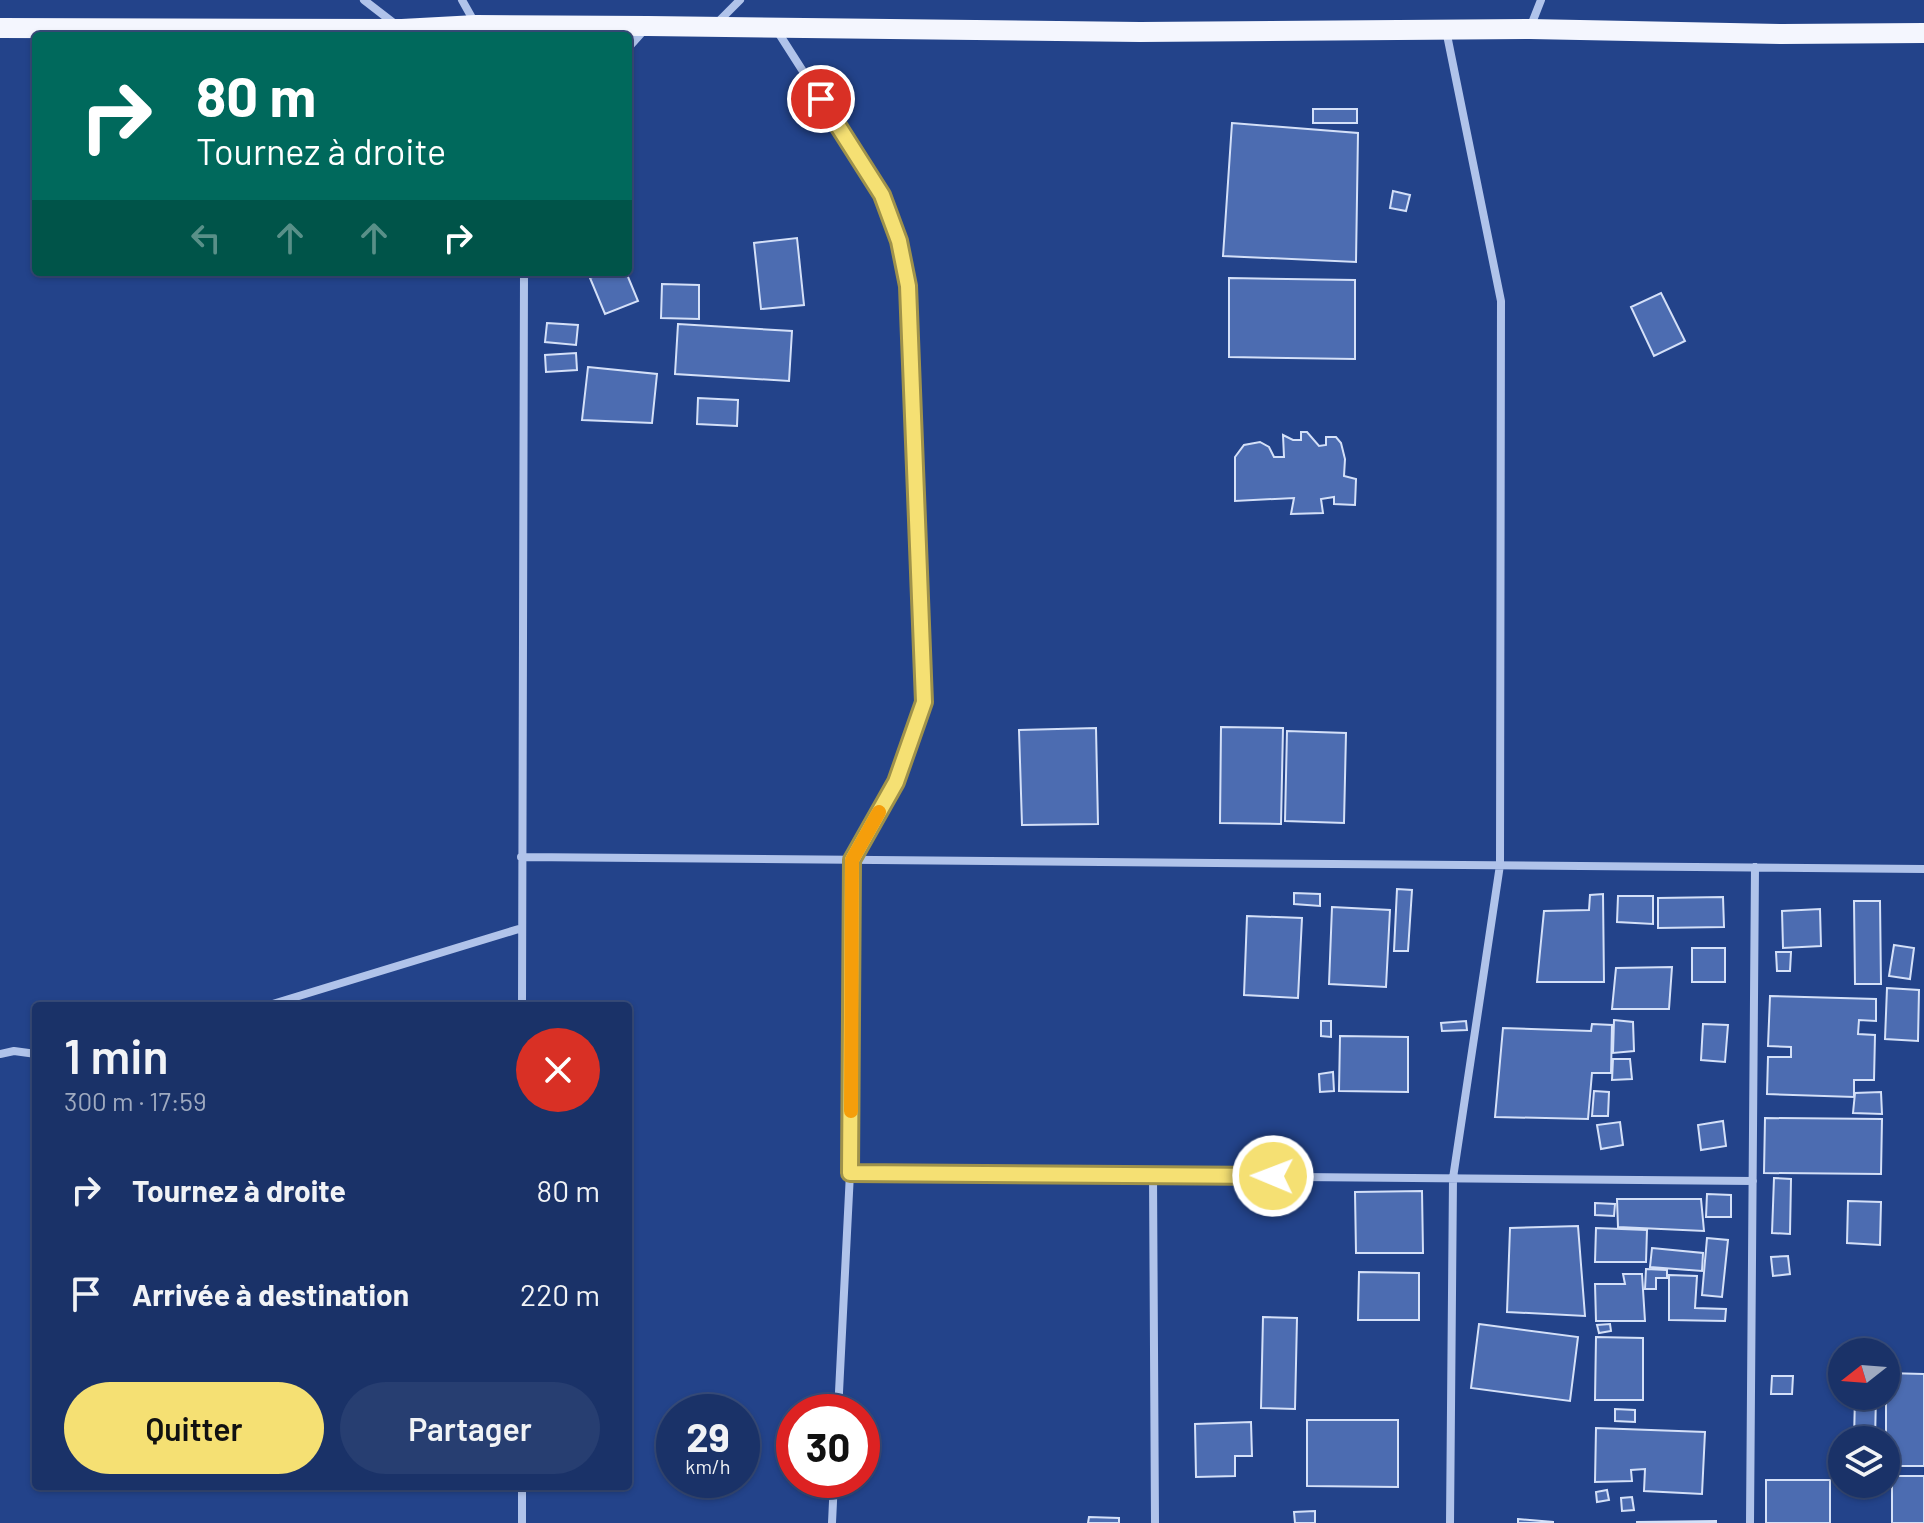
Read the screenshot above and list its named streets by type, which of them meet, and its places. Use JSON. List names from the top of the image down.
{
  "north": "left",
  "page": {
    "turn": ["80 m", "Tournez à droite"],
    "heading": ["1 min", "300 m · 17:59"],
    "list": [
      {
        "name": "Tournez à droite",
        "value": "80 m"
      },
      {
        "name": "Arrivée à destination",
        "value": "220 m"
      }
    ],
    "buttons": ["Quitter", "Partager"],
    "speed": "29 km/h",
    "limit": "30"
  }
}
